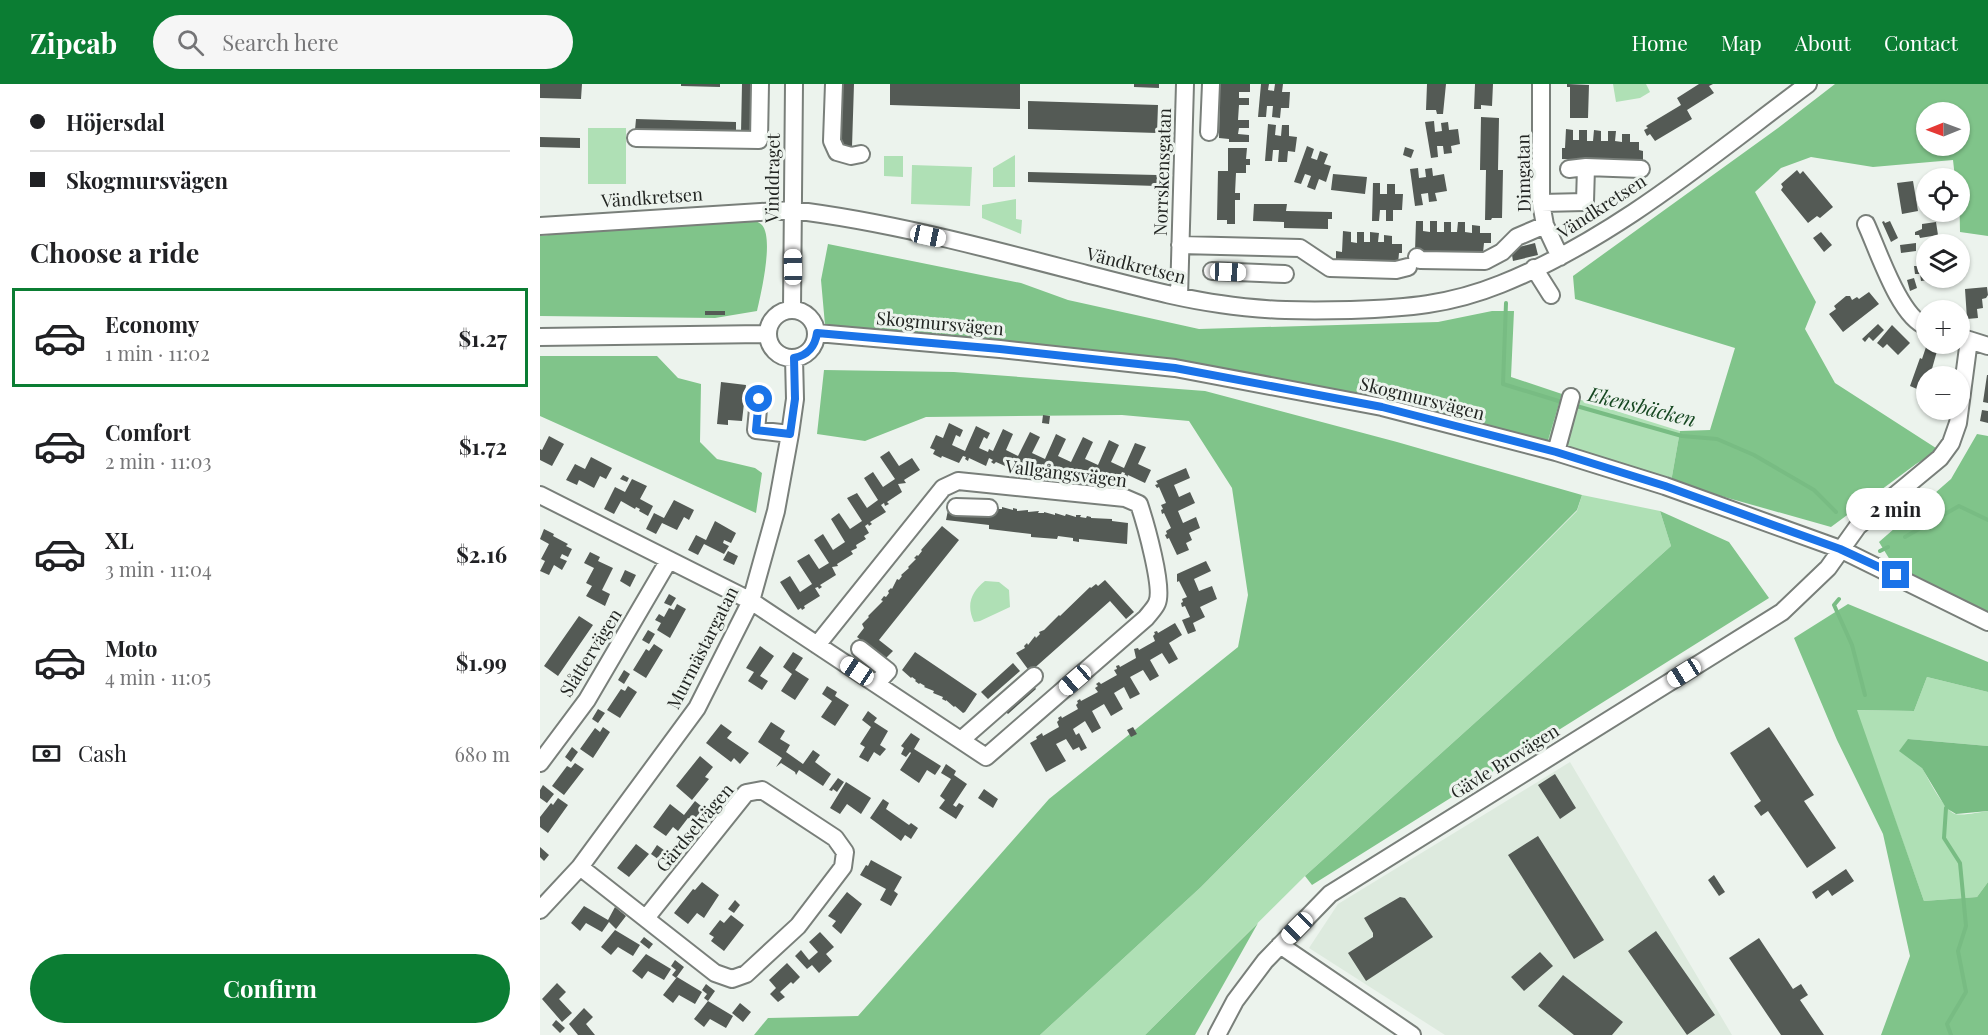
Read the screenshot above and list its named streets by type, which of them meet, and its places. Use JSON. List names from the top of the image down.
{
  "streets": {
    "street": [
      "Norrskensgatan",
      "Dimgatan",
      "Vinddraget",
      "Vändkretsen",
      "Skogmursvägen",
      "Vallgångsvägen",
      "Murmästargatan",
      "Slåttervägen",
      "Gävle Brovägen",
      "Gärdselvägen"
    ]
  },
  "crossings": [
    ["Norrskensgatan", "Vändkretsen"],
    ["Dimgatan", "Vändkretsen"],
    ["Vinddraget", "Vändkretsen"],
    ["Vinddraget", "Skogmursvägen"],
    ["Vinddraget", "Murmästargatan"],
    ["Skogmursvägen", "Murmästargatan"],
    ["Skogmursvägen", "Gävle Brovägen"],
    ["Vallgångsvägen", "Murmästargatan"],
    ["Murmästargatan", "Gärdselvägen"]
  ],
  "water": ["Ekensbäcken"],
  "north": "left",
  "page": {
    "header": "Zipcab",
    "search": "Search here",
    "nav": [
      "Home",
      "Map",
      "About",
      "Contact"
    ],
    "banner": ["Höjersdal", "Skogmursvägen"],
    "map_buttons": ["+", "−"],
    "heading": "Choose a ride",
    "list": [
      {
        "name": "Economy",
        "note": "1 min · 11:02",
        "value": "$1.27"
      },
      {
        "name": "Comfort",
        "note": "2 min · 11:03",
        "value": "$1.72"
      },
      {
        "name": "XL",
        "note": "3 min · 11:04",
        "value": "$2.16"
      },
      {
        "name": "Moto",
        "note": "4 min · 11:05",
        "value": "$1.99"
      }
    ],
    "bubble": "2 min",
    "pay": ["Cash", "680 m"],
    "buttons": "Confirm"
  }
}
